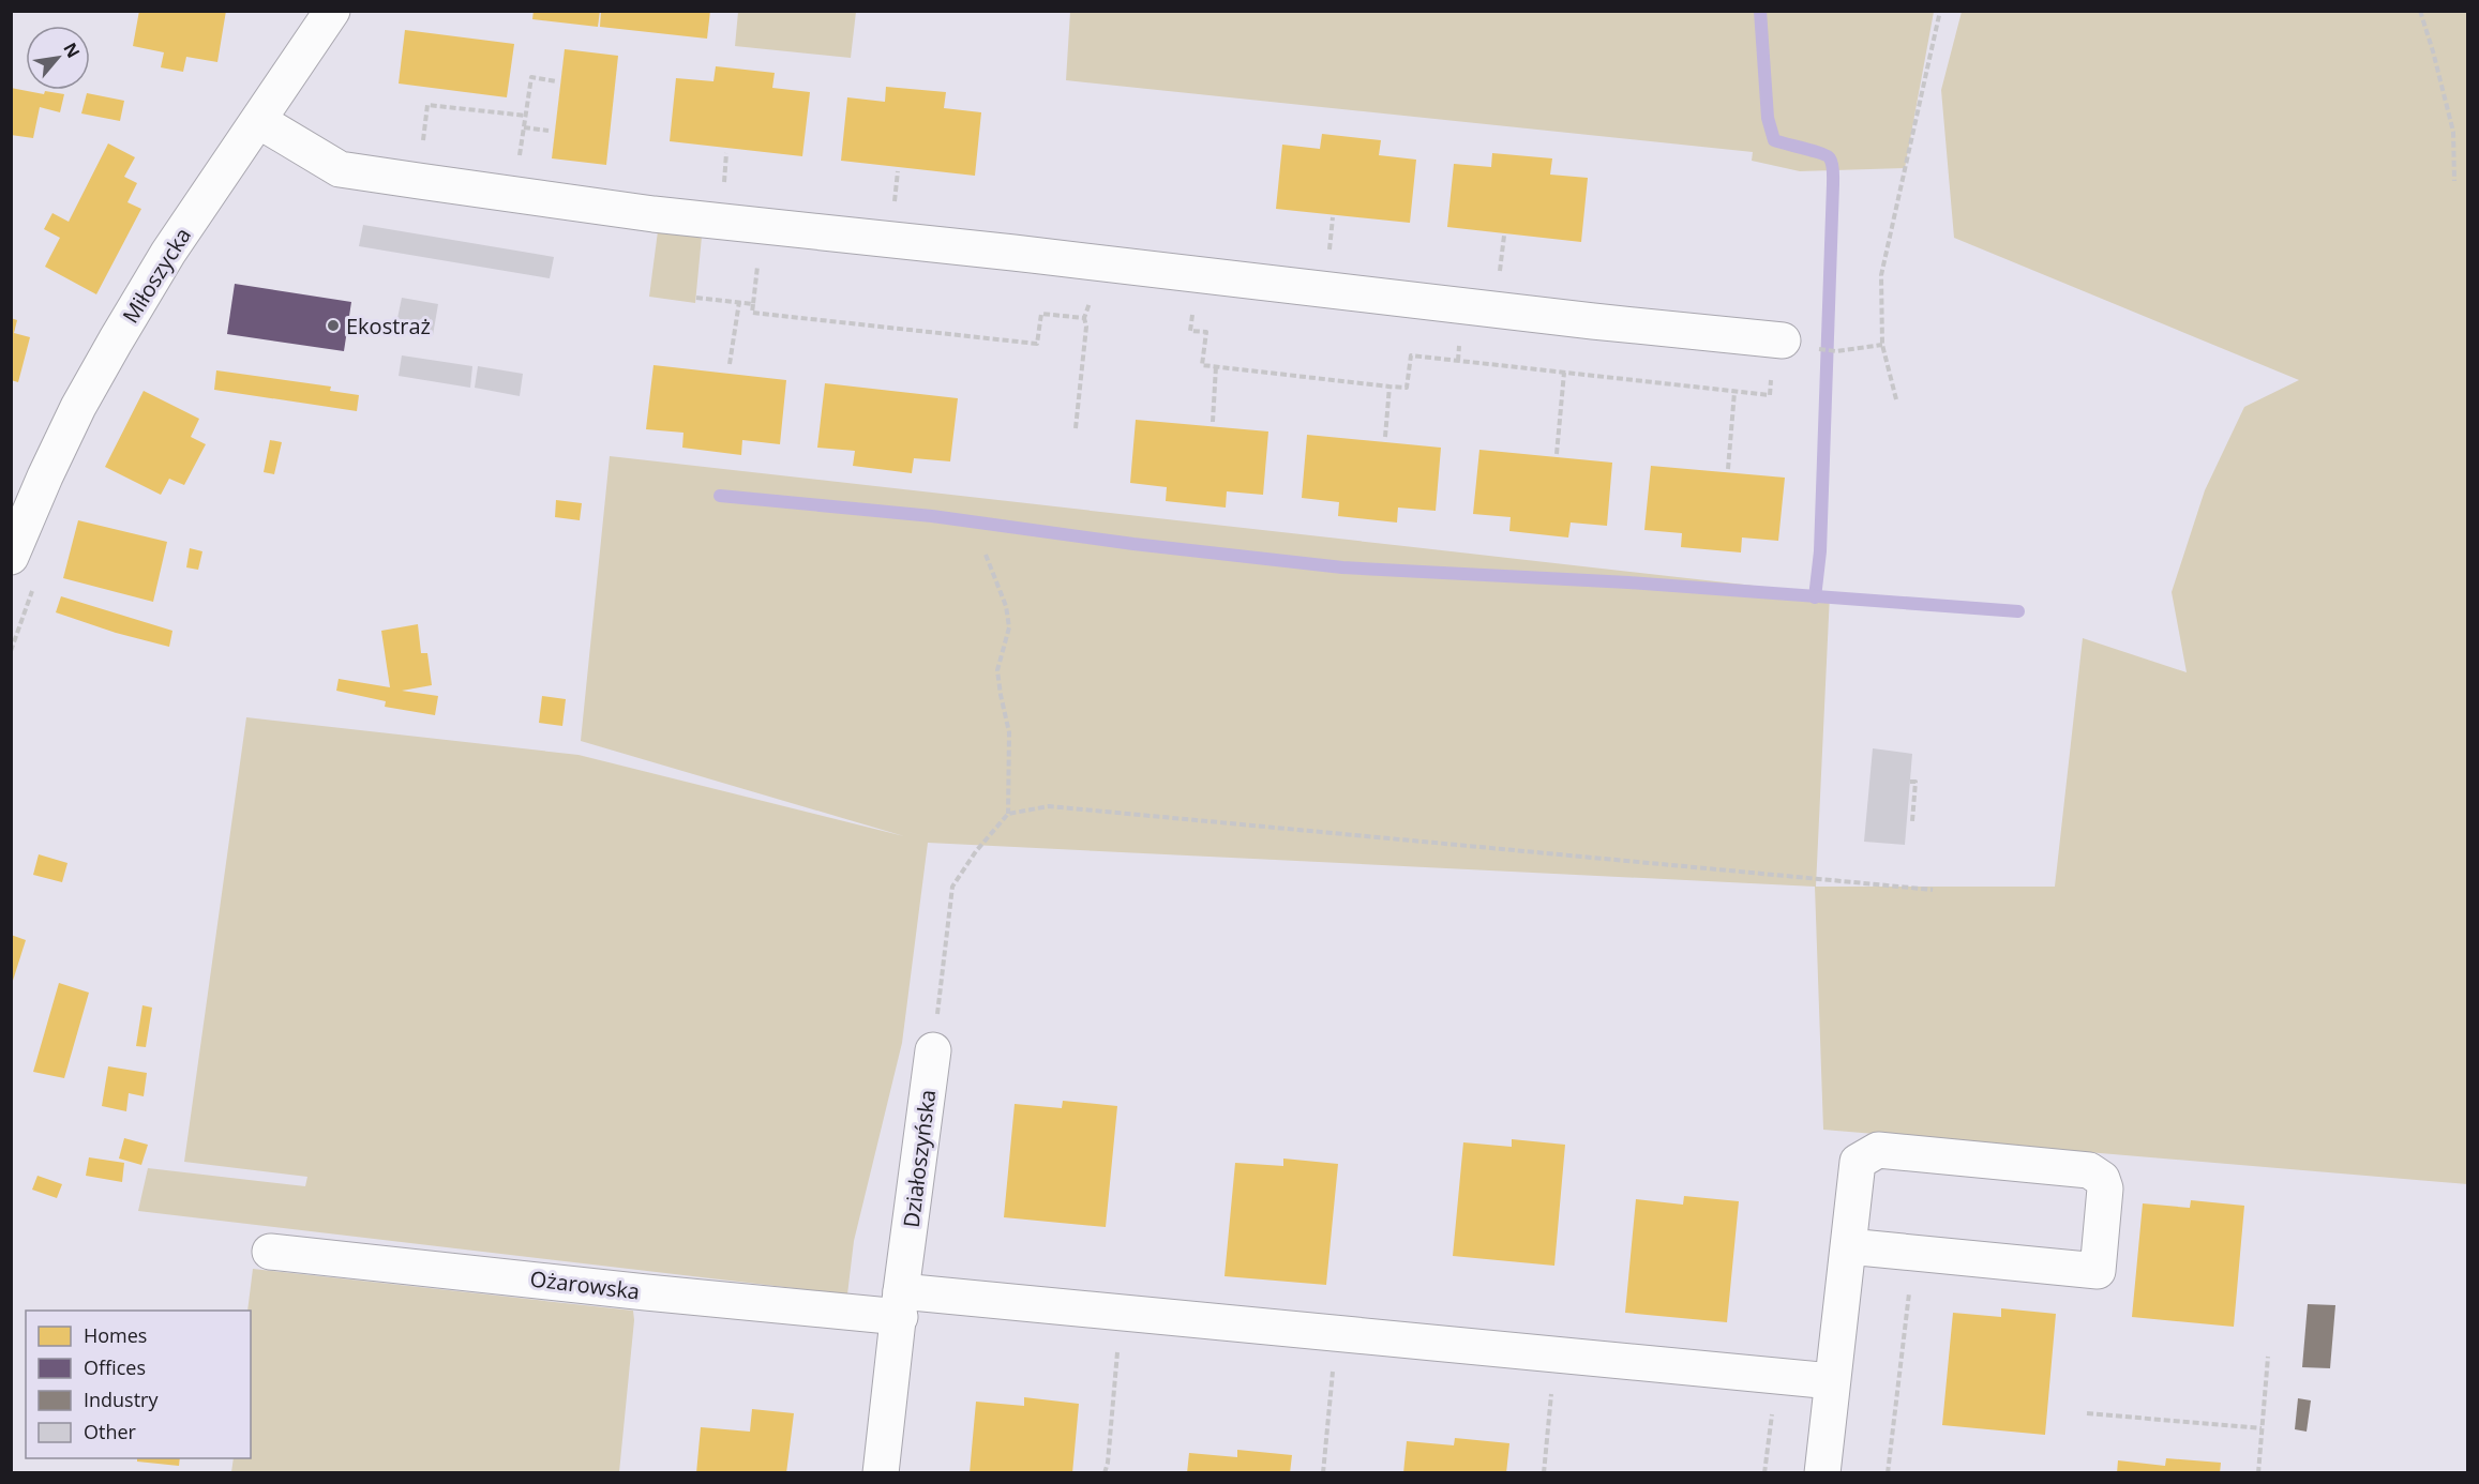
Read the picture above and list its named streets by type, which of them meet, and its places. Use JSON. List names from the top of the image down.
{
  "streets": {
    "street": ["Miłoszycka", "Działoszyńska", "Ożarowska"]
  },
  "crossings": [
    ["Działoszyńska", "Ożarowska"]
  ],
  "places": ["Ekostraż"],
  "legend": [
    "Homes",
    "Offices",
    "Industry",
    "Other"
  ],
  "north": "top right"
}
